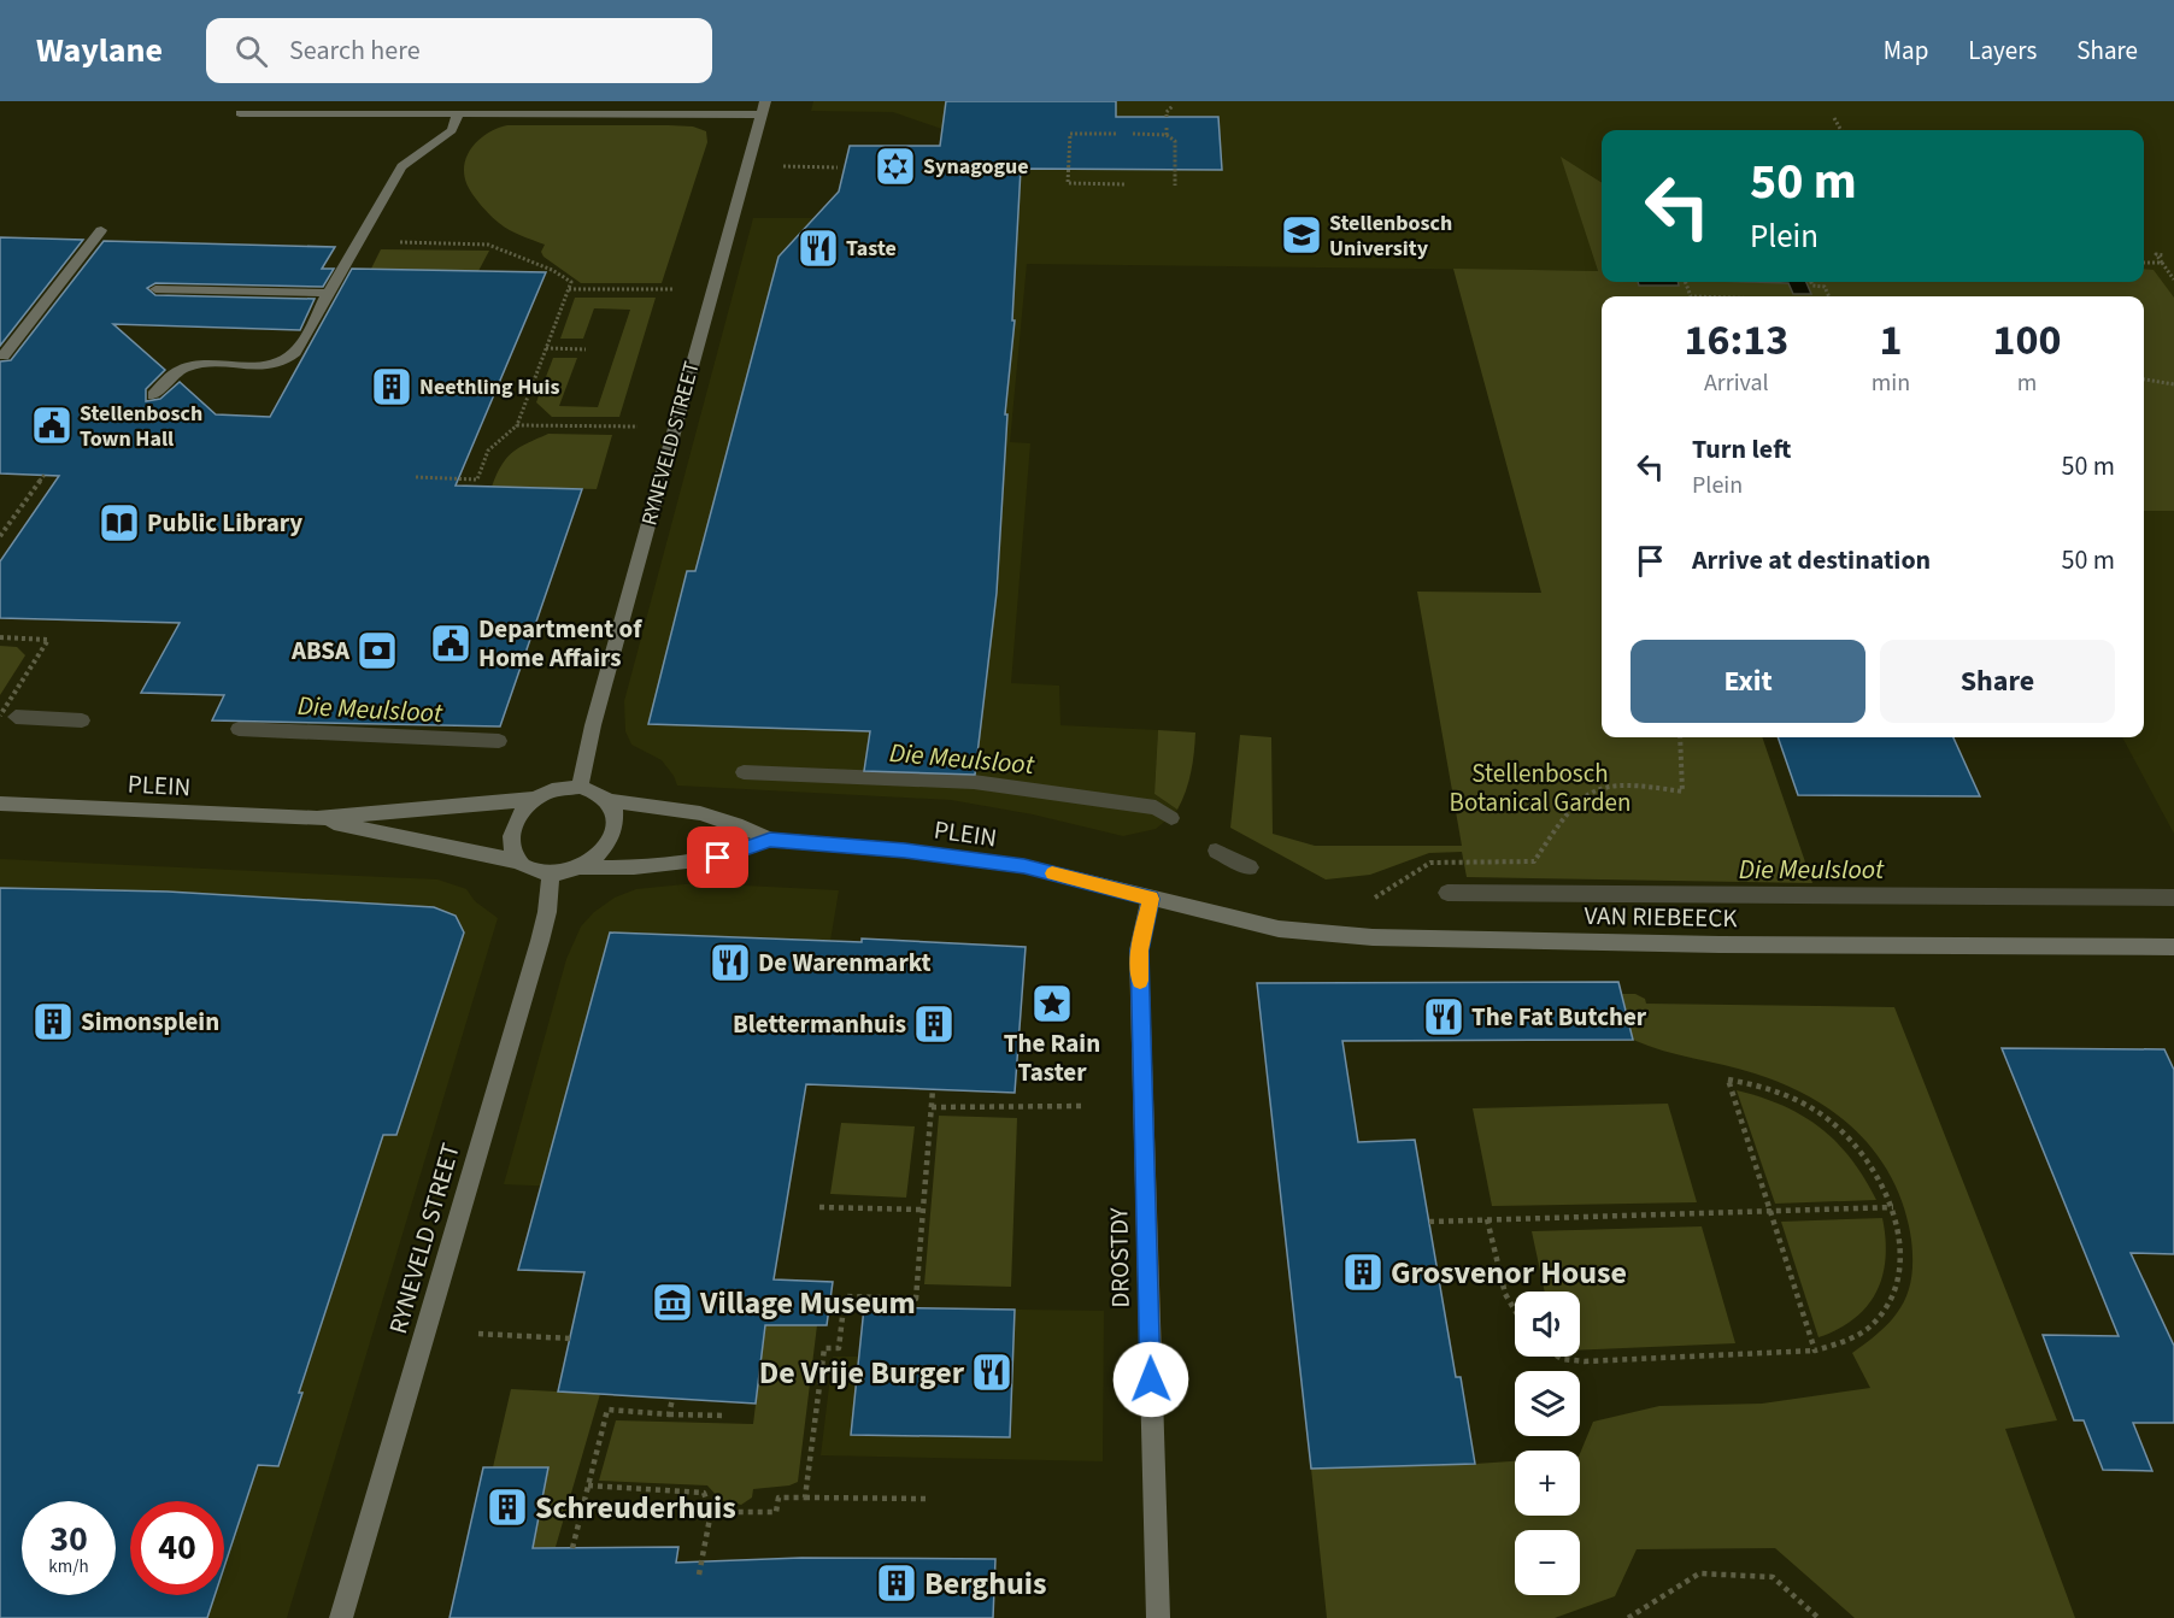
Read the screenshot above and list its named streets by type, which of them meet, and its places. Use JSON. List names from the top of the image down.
{
  "streets": {
    "street": [
      "RYNEVELD STREET",
      "PLEIN",
      "VAN RIEBEECK",
      "DROSTDY"
    ]
  },
  "crossings": [
    ["RYNEVELD STREET", "PLEIN"],
    ["PLEIN", "VAN RIEBEECK"],
    ["PLEIN", "DROSTDY"],
    ["VAN RIEBEECK", "DROSTDY"]
  ],
  "water": ["Die Meulsloot"],
  "parks": ["Stellenbosch Botanical Garden"],
  "places": {
    "synagogue": ["Synagogue"],
    "school or university": ["Stellenbosch University"],
    "restaurant": [
      "Taste",
      "De Warenmarkt",
      "The Fat Butcher",
      "De Vrije Burger"
    ],
    "building": [
      "Neethling Huis",
      "Simonsplein",
      "Blettermanhuis",
      "Grosvenor House",
      "Schreuderhuis",
      "Berghuis"
    ],
    "public building": ["Stellenbosch Town Hall", "Department of Home Affairs"],
    "library": ["Public Library"],
    "bank": ["ABSA"],
    "place": ["The Rain Taster"],
    "museum": ["Village Museum"]
  },
  "page": {
    "header": "Waylane",
    "search": "Search here",
    "nav": ["Map", "Layers", "Share"],
    "turn": ["50 m", "Plein"],
    "eta": [
      "16:13",
      "Arrival",
      "1",
      "min",
      "100",
      "m"
    ],
    "list": [
      {
        "name": "Turn left",
        "note": "Plein",
        "value": "50 m"
      },
      {
        "name": "Arrive at destination",
        "value": "50 m"
      }
    ],
    "buttons": ["Exit", "Share"],
    "map_buttons": ["+", "−"],
    "speed": "30 km/h",
    "limit": "40"
  }
}
